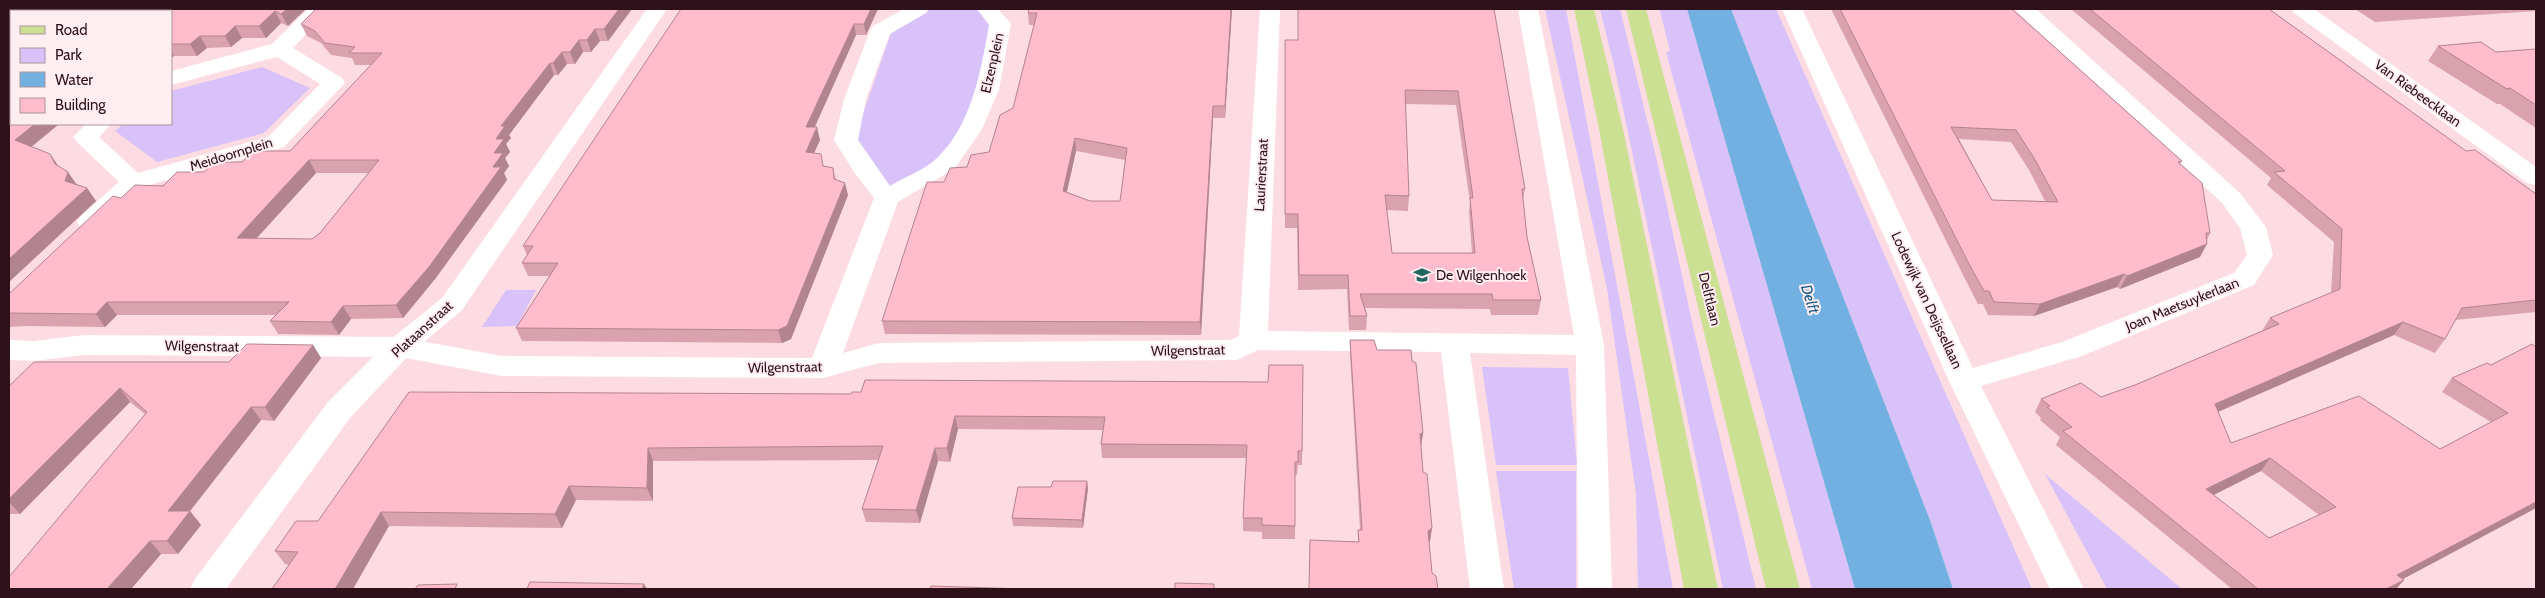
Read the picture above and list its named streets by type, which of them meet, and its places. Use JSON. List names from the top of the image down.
{
  "streets": {
    "main road": ["Delftlaan"],
    "street": [
      "Elzenplein",
      "Van Riebeecklaan",
      "Meidoornplein",
      "Laurierstraat",
      "Lodewijk van Deijssellaan",
      "Joan Maetsuykerlaan",
      "Plataanstraat",
      "Wilgenstraat"
    ]
  },
  "crossings": [
    ["Laurierstraat", "Wilgenstraat"],
    ["Lodewijk van Deijssellaan", "Joan Maetsuykerlaan"],
    ["Plataanstraat", "Wilgenstraat"]
  ],
  "water": ["Delft"],
  "places": {
    "school or university": ["De Wilgenhoek"]
  },
  "legend": [
    "Road",
    "Park",
    "Water",
    "Building"
  ]
}
